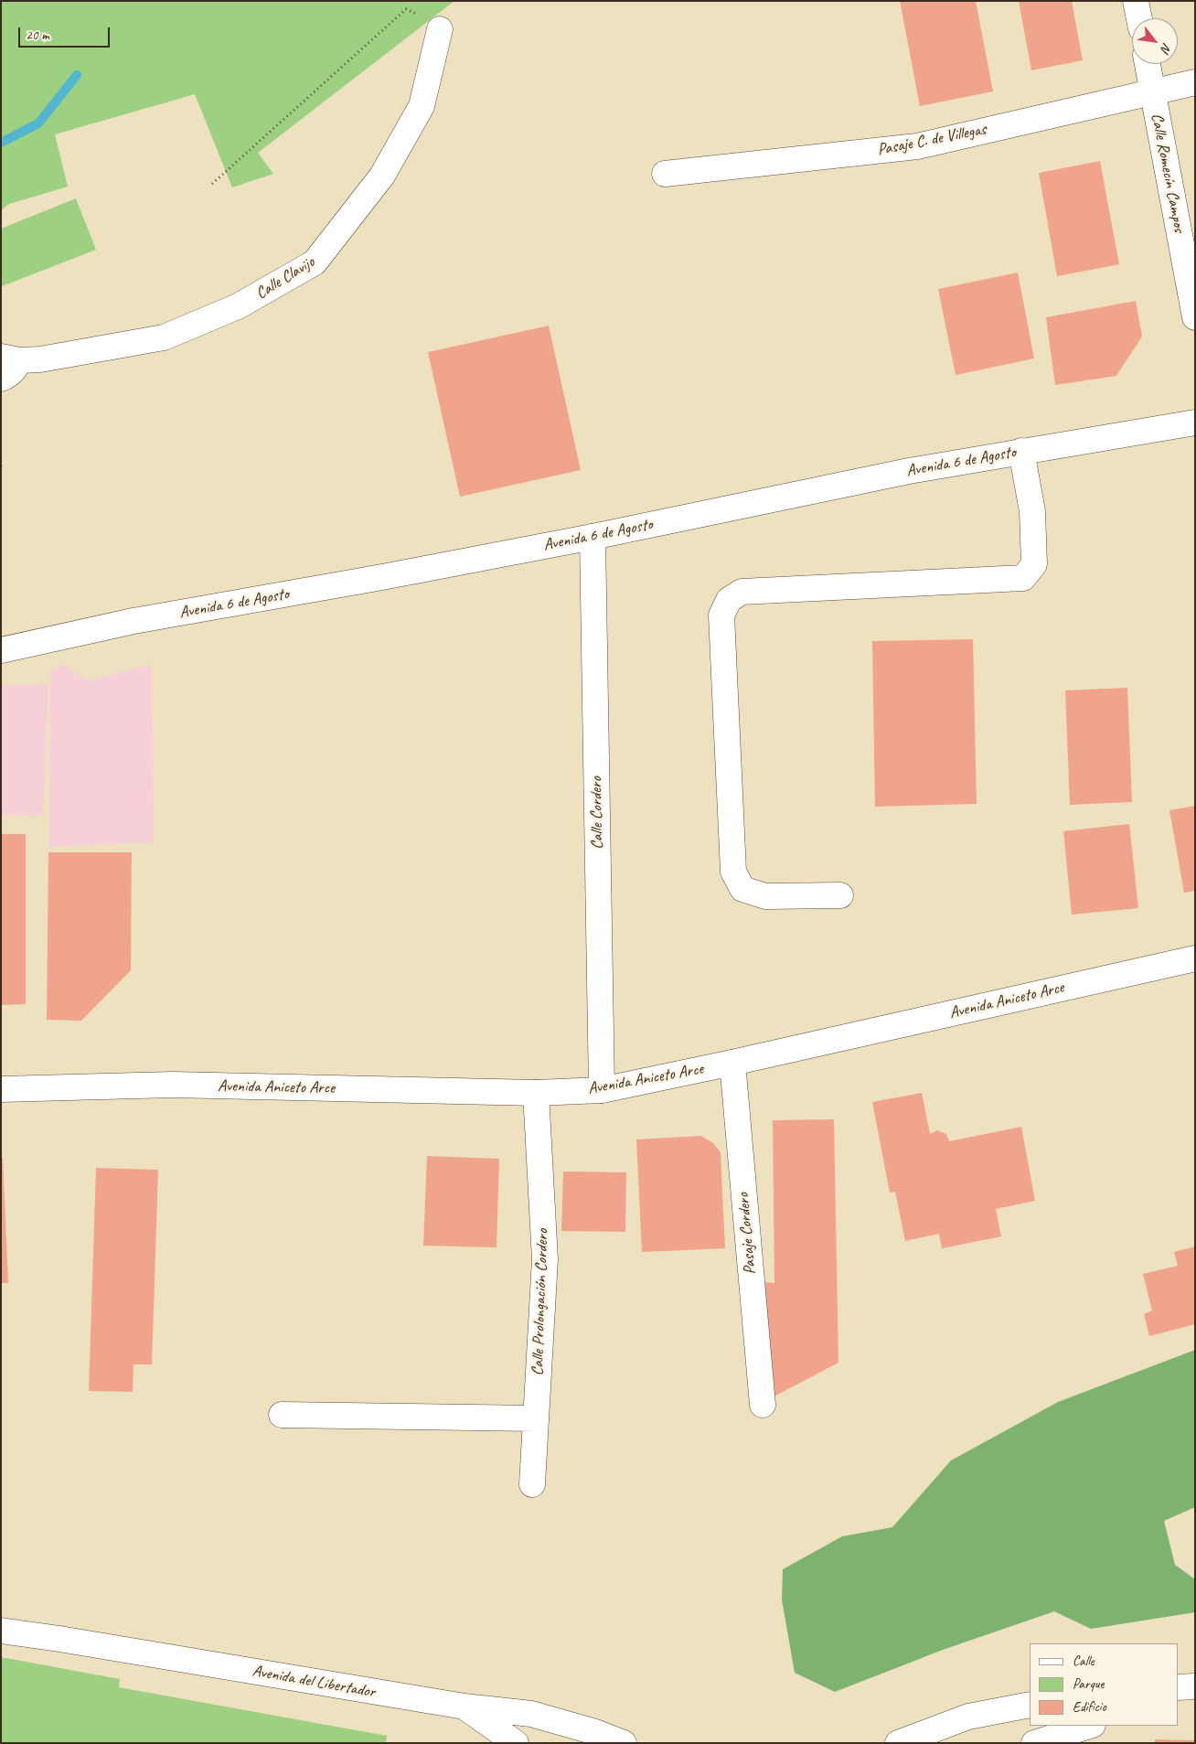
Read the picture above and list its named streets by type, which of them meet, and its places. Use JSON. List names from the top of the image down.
{
  "streets": {
    "main road": [
      "Pasaje C. de Villegas",
      "Calle Romecín Campos",
      "Calle Clavijo",
      "Avenida 6 de Agosto",
      "Calle Cordero",
      "Avenida Aniceto Arce",
      "Pasaje Cordero",
      "Calle Prolongación Cordero",
      "Avenida del Libertador"
    ]
  },
  "crossings": [
    ["Pasaje C. de Villegas", "Calle Romecín Campos"],
    ["Avenida 6 de Agosto", "Calle Cordero"],
    ["Calle Cordero", "Avenida Aniceto Arce"],
    ["Avenida Aniceto Arce", "Pasaje Cordero"],
    ["Avenida Aniceto Arce", "Calle Prolongación Cordero"]
  ],
  "legend": ["Calle", "Parque", "Edificio"],
  "scale_bar": "20 m",
  "north": "bottom right"
}
